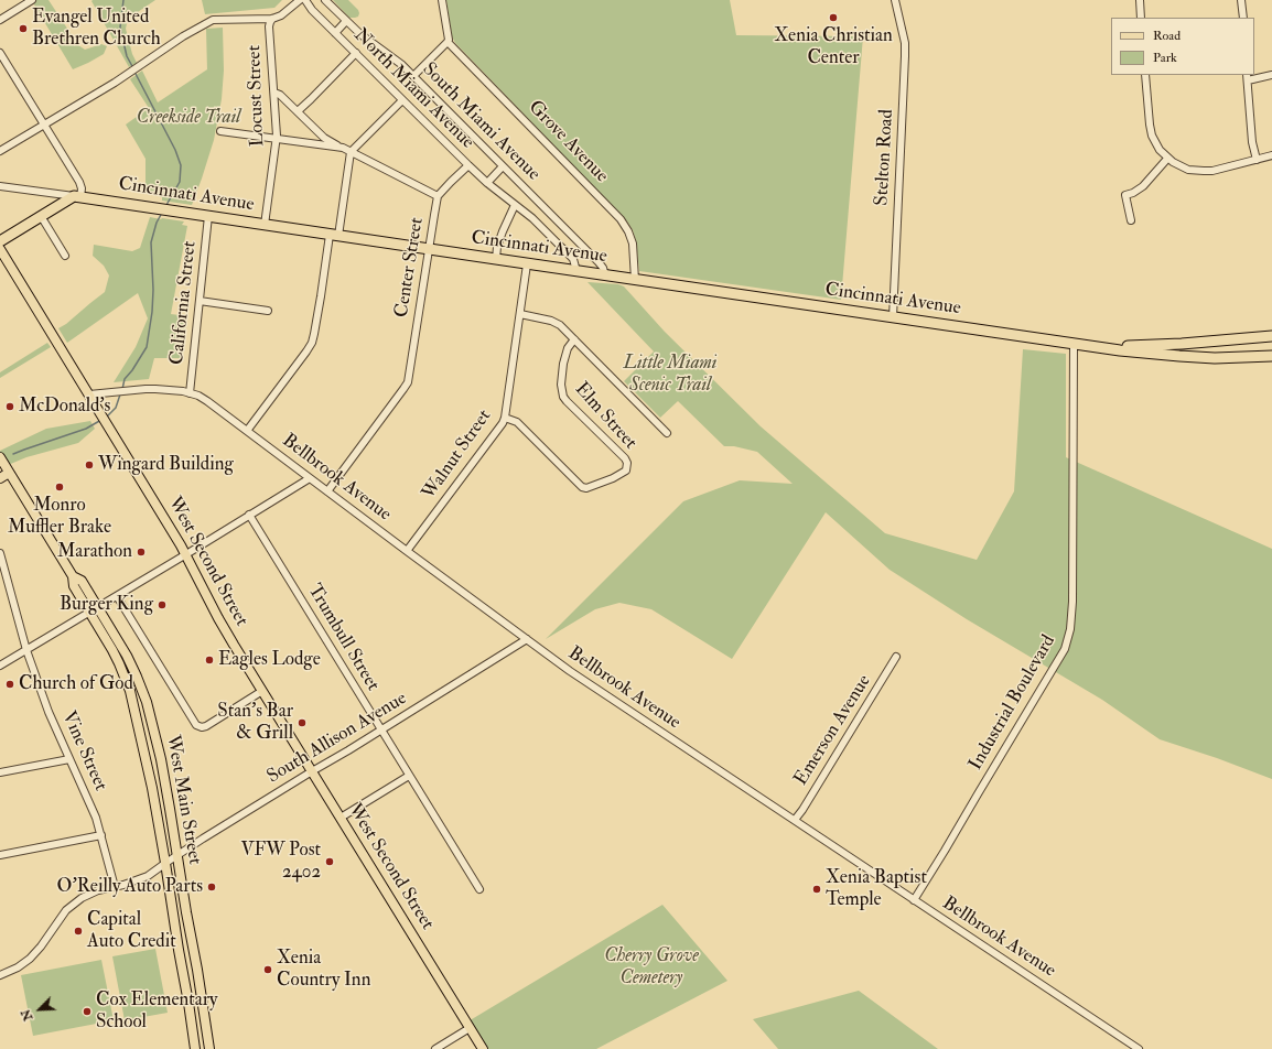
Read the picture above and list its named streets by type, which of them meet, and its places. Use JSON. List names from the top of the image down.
{
  "streets": {
    "highway": ["Cincinnati Avenue"],
    "main road": ["West Second Street", "West Main Street"],
    "street": [
      "North Miami Avenue",
      "Locust Street",
      "South Miami Avenue",
      "Grove Avenue",
      "Stelton Road",
      "Center Street",
      "California Street",
      "Elm Street",
      "Walnut Street",
      "Bellbrook Avenue",
      "Trumbull Street",
      "Industrial Boulevard",
      "Emerson Avenue",
      "South Allison Avenue",
      "Vine Street"
    ]
  },
  "crossings": [
    ["North Miami Avenue", "Cincinnati Avenue"],
    ["Locust Street", "Cincinnati Avenue"],
    ["Locust Street", "Center Street"],
    ["South Miami Avenue", "Cincinnati Avenue"],
    ["Grove Avenue", "Cincinnati Avenue"],
    ["Stelton Road", "Cincinnati Avenue"],
    ["Cincinnati Avenue", "Center Street"],
    ["Cincinnati Avenue", "California Street"],
    ["Cincinnati Avenue", "Walnut Street"],
    ["Cincinnati Avenue", "Industrial Boulevard"],
    ["Center Street", "Bellbrook Avenue"],
    ["California Street", "Bellbrook Avenue"],
    ["Elm Street", "Walnut Street"],
    ["Walnut Street", "Bellbrook Avenue"],
    ["Bellbrook Avenue", "West Second Street"],
    ["Bellbrook Avenue", "Industrial Boulevard"],
    ["Bellbrook Avenue", "Emerson Avenue"],
    ["Bellbrook Avenue", "South Allison Avenue"],
    ["West Second Street", "South Allison Avenue"],
    ["Trumbull Street", "South Allison Avenue"],
    ["South Allison Avenue", "Vine Street"],
    ["South Allison Avenue", "West Main Street"]
  ],
  "parks": ["Creekside Trail", "Little Miami Scenic Trail", "Cherry Grove Cemetery"],
  "places": [
    "Xenia Christian Center",
    "Evangel United Brethren Church",
    "McDonald's",
    "Wingard Building",
    "Monro Muffler Brake",
    "Marathon",
    "Burger King",
    "Eagles Lodge",
    "Church of God",
    "Stan's Bar & Grill",
    "VFW Post 2402",
    "O'Reilly Auto Parts",
    "Xenia Baptist Temple",
    "Capital Auto Credit",
    "Xenia Country Inn",
    "Cox Elementary School"
  ],
  "legend": ["Road", "Park"],
  "north": "bottom left"
}
